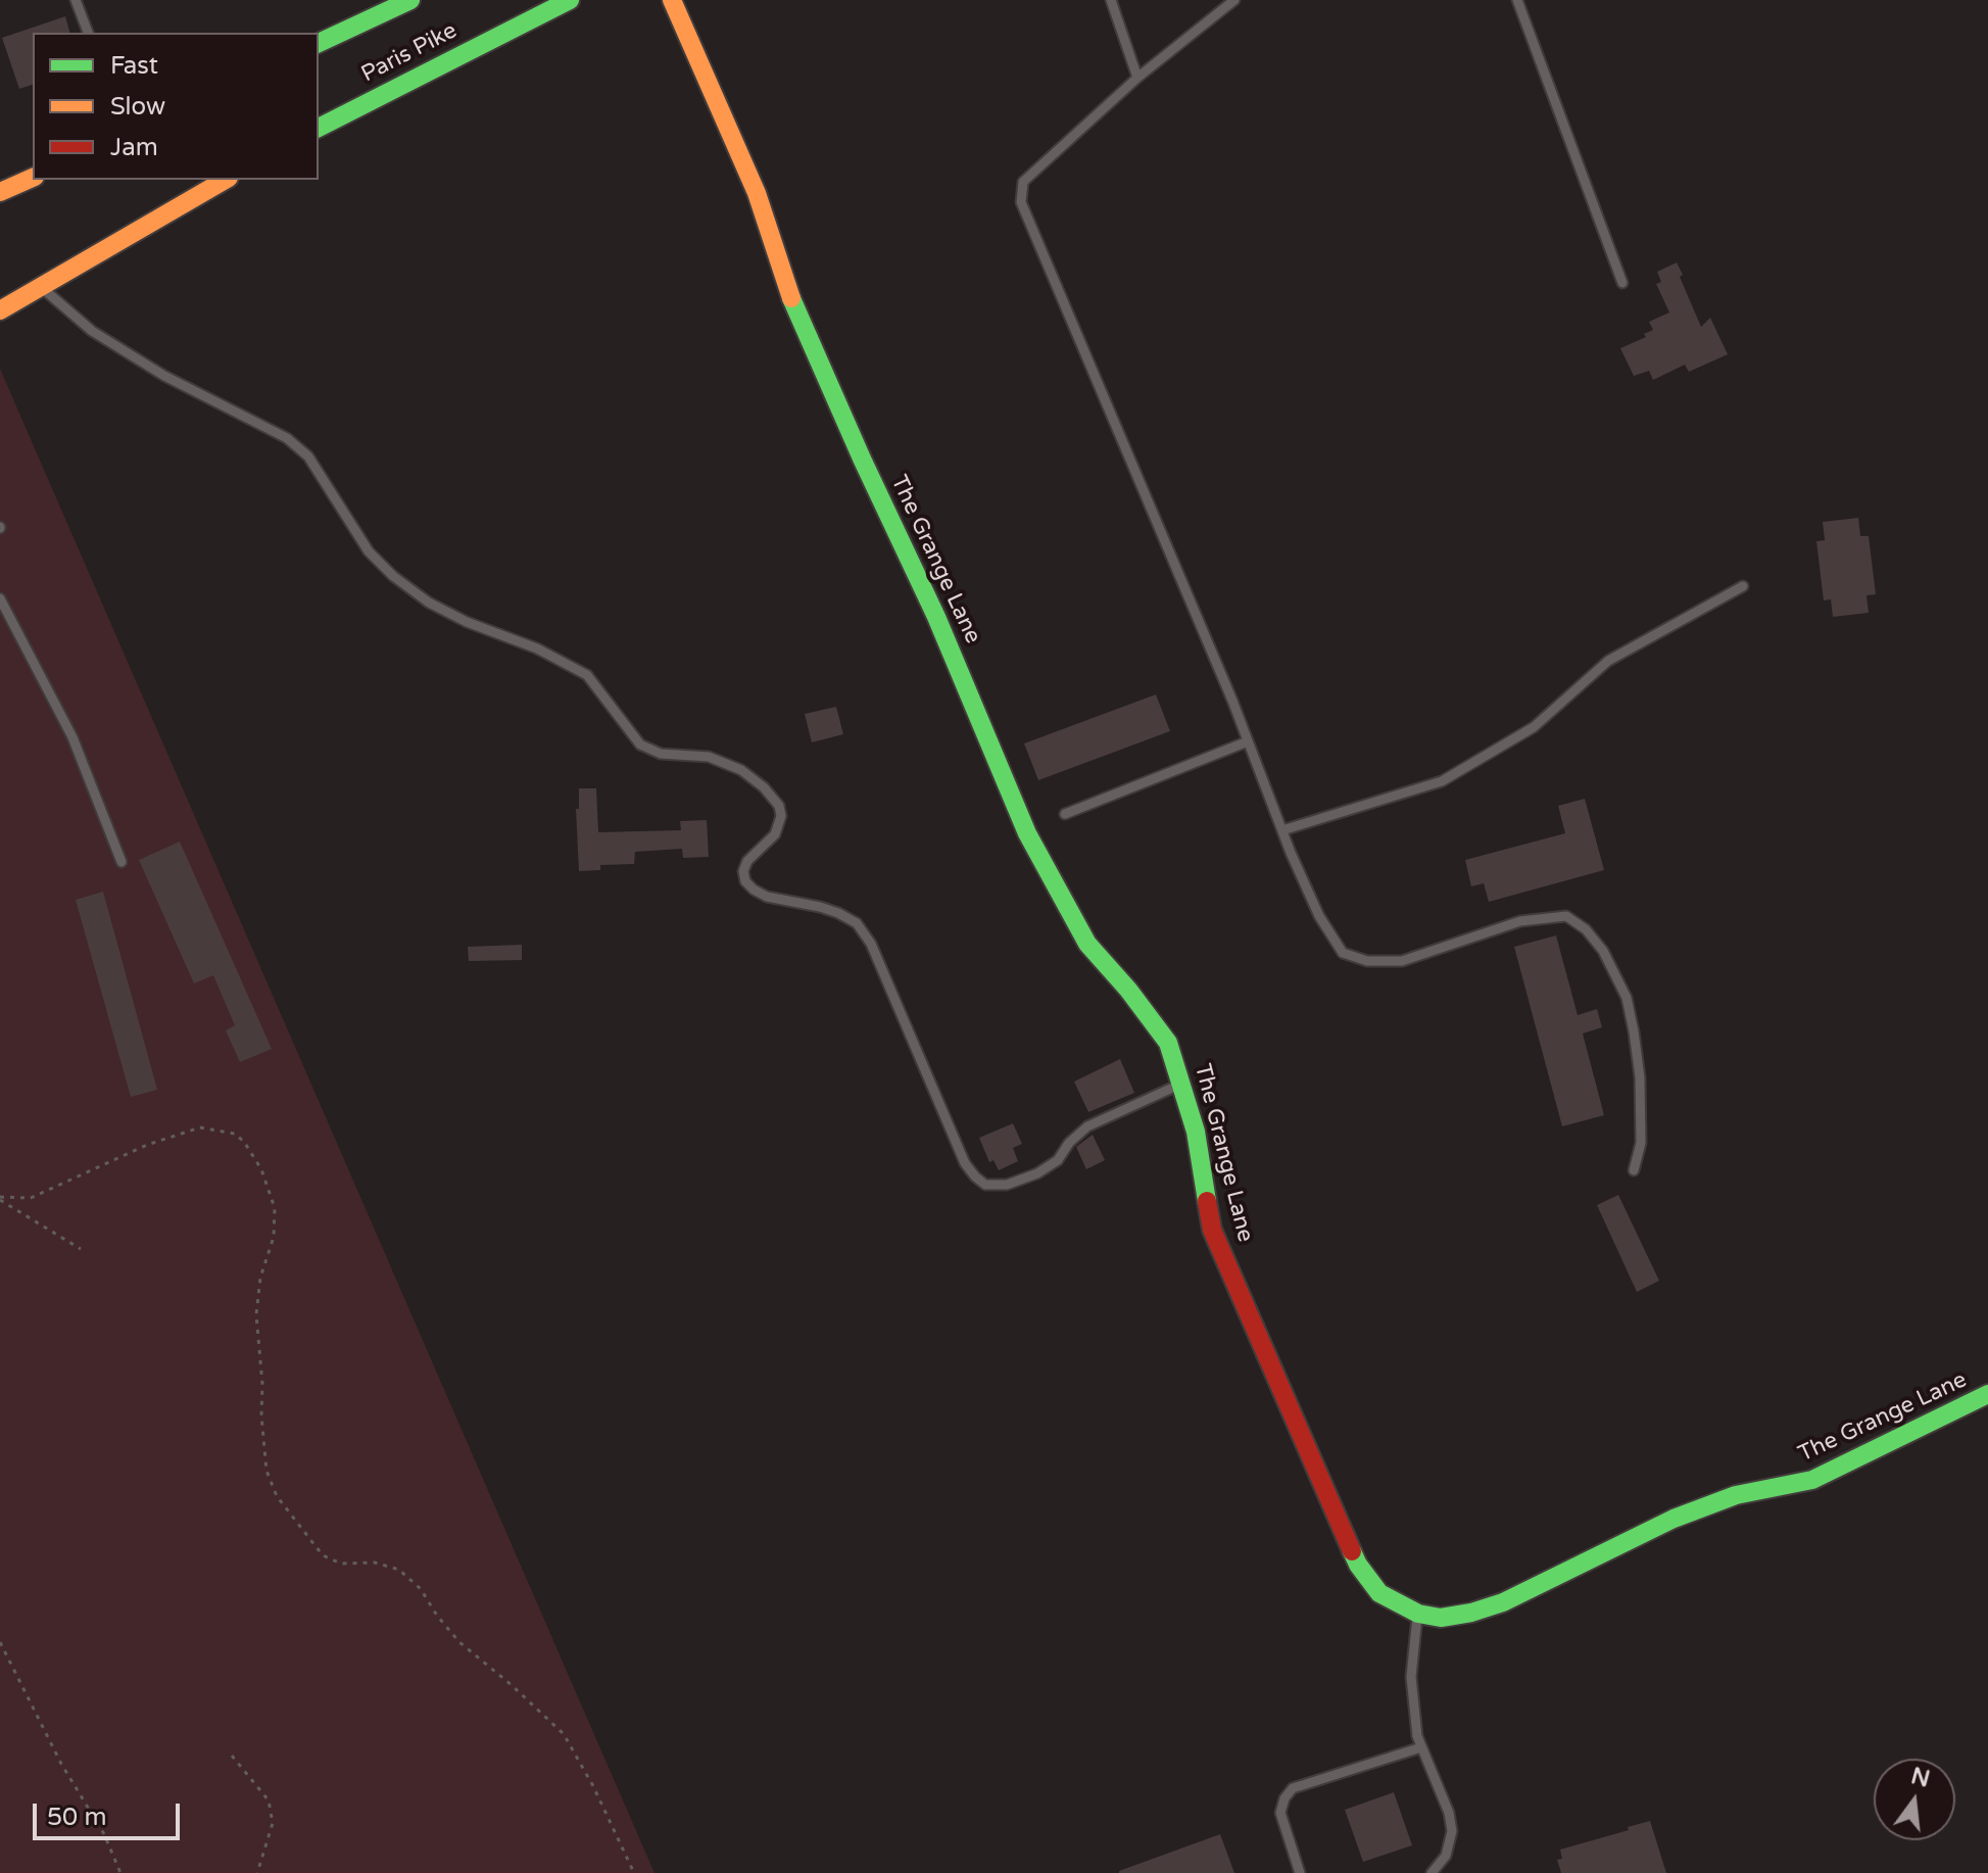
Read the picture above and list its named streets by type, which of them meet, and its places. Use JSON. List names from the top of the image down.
{
  "streets": {
    "main road": ["Paris Pike", "The Grange Lane"]
  },
  "legend": ["Fast", "Slow", "Jam"],
  "scale_bar": "50 m",
  "north": "top"
}
